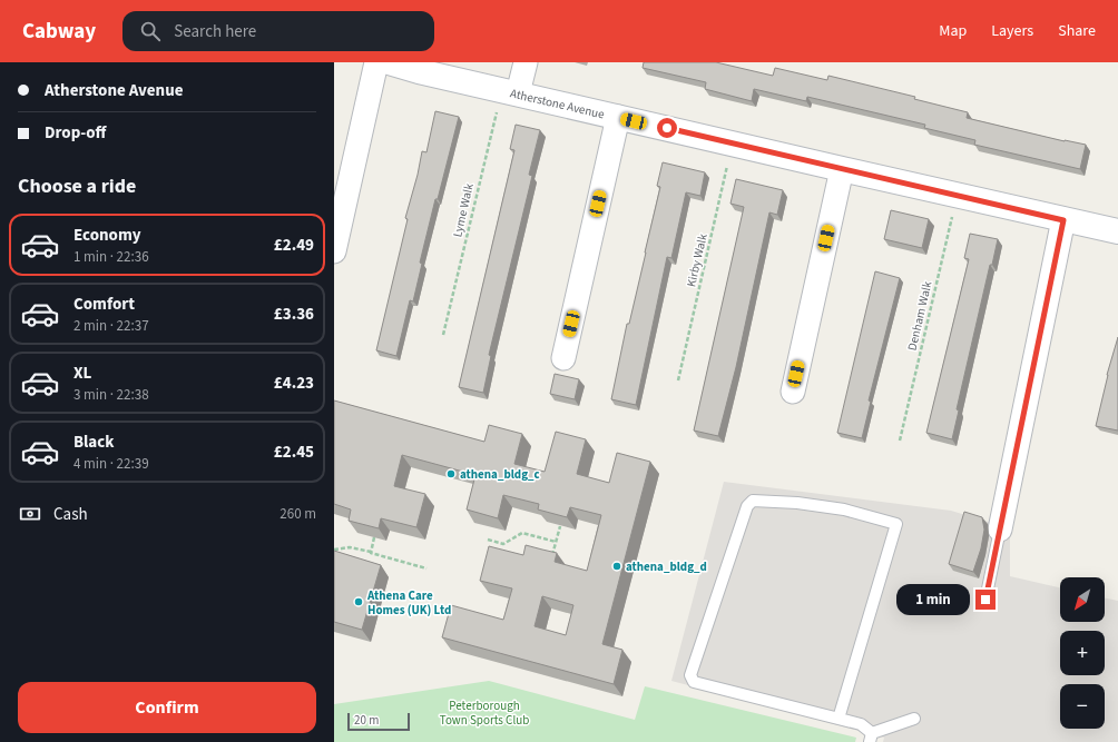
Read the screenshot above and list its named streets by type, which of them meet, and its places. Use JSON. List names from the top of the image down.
{
  "streets": {
    "street": ["Atherstone Avenue"],
    "path": ["Lyme Walk", "Kirby Walk", "Denham Walk"]
  },
  "crossings": [
    ["Atherstone Avenue", "Lyme Walk"],
    ["Atherstone Avenue", "Kirby Walk"],
    ["Atherstone Avenue", "Denham Walk"]
  ],
  "parks": ["Peterborough Town Sports Club"],
  "places": ["athena_bldg_c", "athena_bldg_d", "Athena Care Homes (UK) Ltd"],
  "scale_bar": "20 m",
  "north": "bottom left",
  "page": {
    "header": "Cabway",
    "search": "Search here",
    "nav": ["Map", "Layers", "Share"],
    "banner": ["Atherstone Avenue", "Drop-off"],
    "heading": "Choose a ride",
    "list": [
      {
        "name": "Economy",
        "note": "1 min · 22:36",
        "value": "£2.49"
      },
      {
        "name": "Comfort",
        "note": "2 min · 22:37",
        "value": "£3.36"
      },
      {
        "name": "XL",
        "note": "3 min · 22:38",
        "value": "£4.23"
      },
      {
        "name": "Black",
        "note": "4 min · 22:39",
        "value": "£2.45"
      }
    ],
    "pay": ["Cash", "260 m"],
    "map_buttons": ["+", "−"],
    "bubble": "1 min",
    "buttons": "Confirm",
    "scale": "20 m"
  }
}
